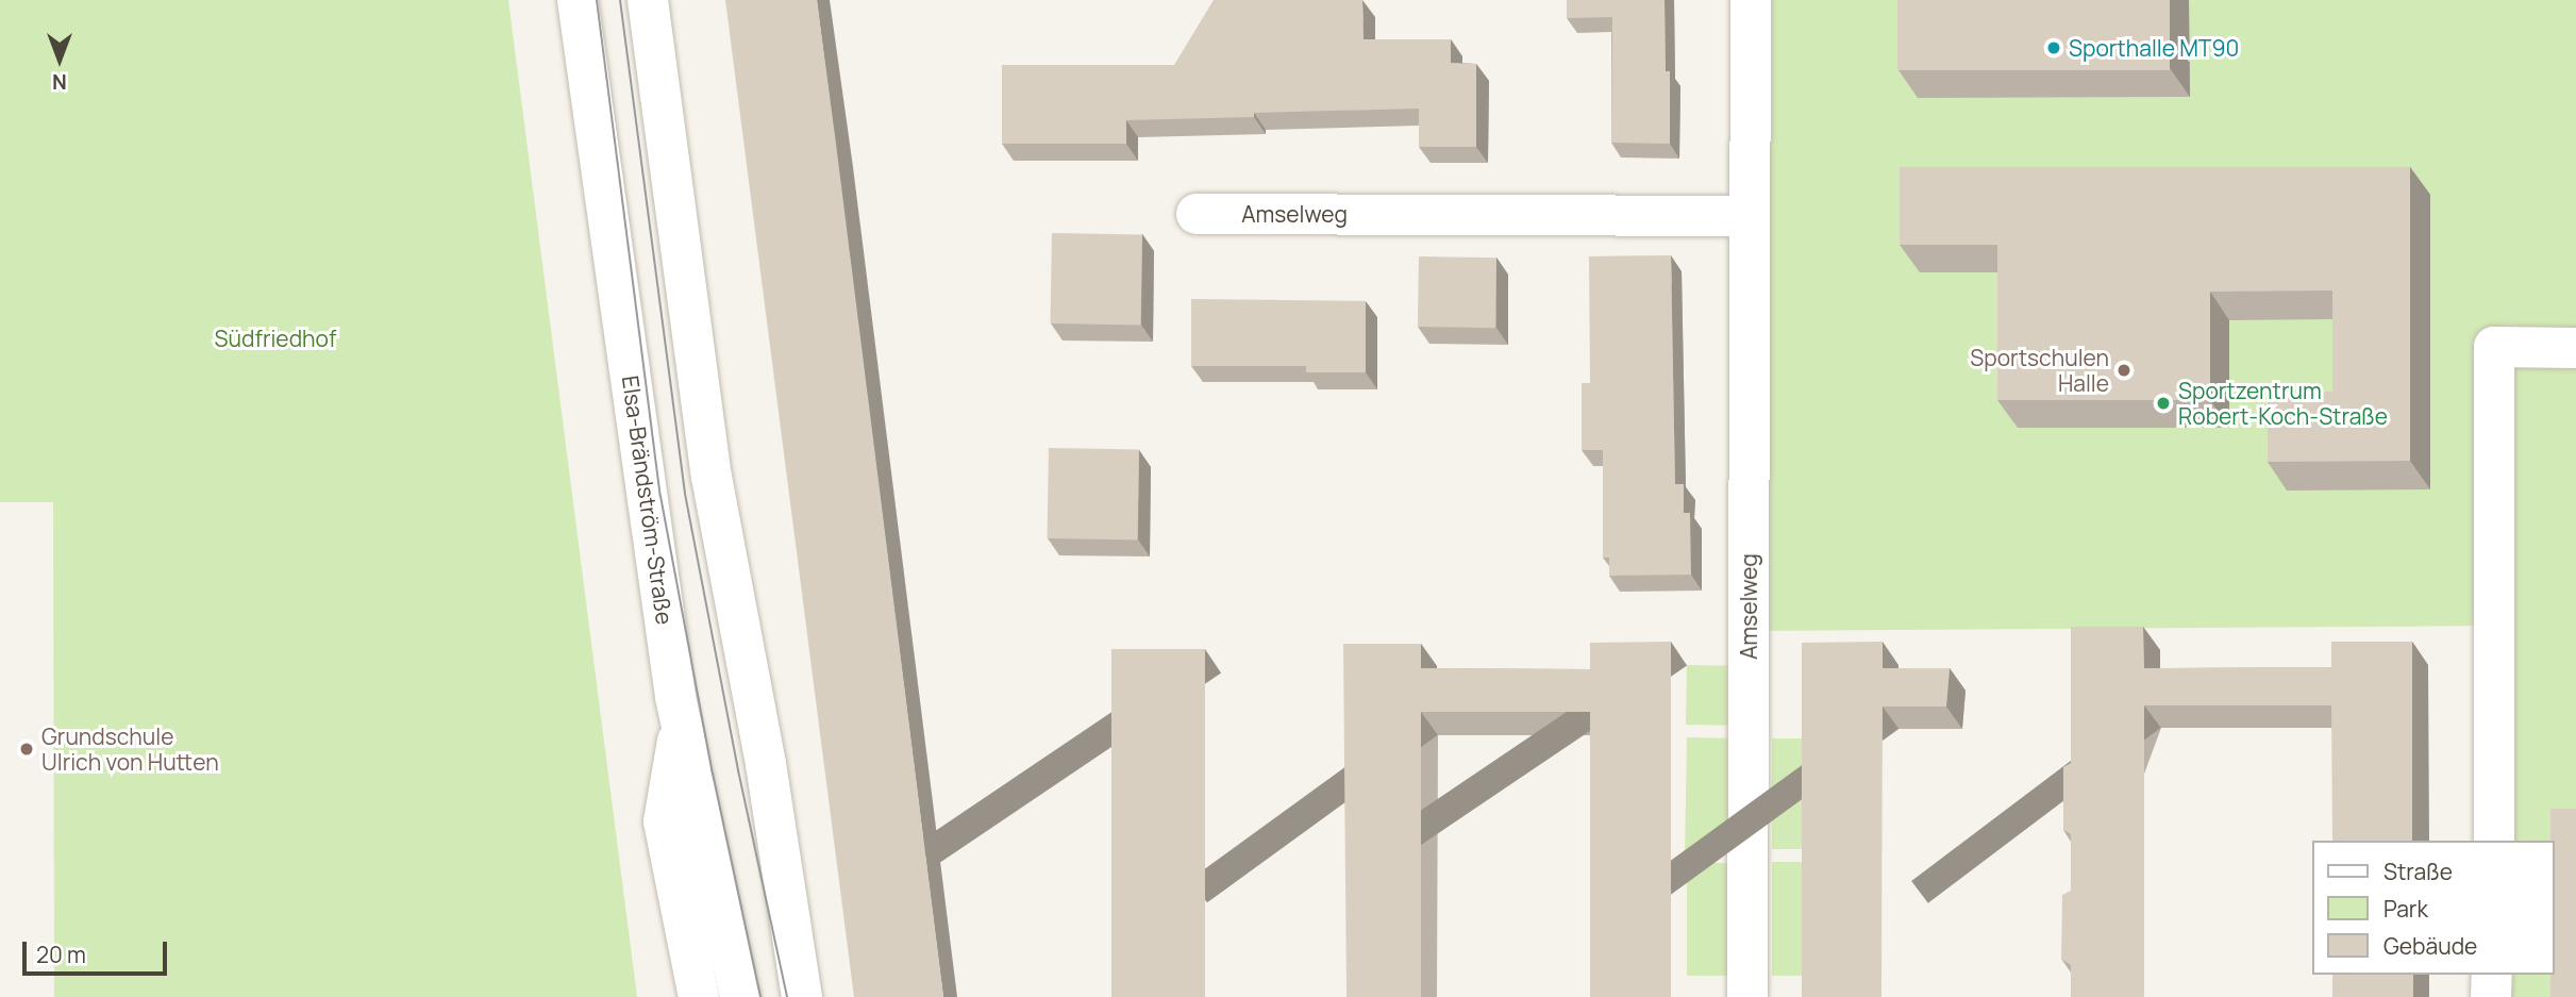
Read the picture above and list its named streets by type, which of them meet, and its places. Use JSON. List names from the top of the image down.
{
  "streets": {
    "street": ["Amselweg", "Elsa-Brändström-Straße"]
  },
  "parks": ["Südfriedhof"],
  "places": [
    "Sporthalle MT90",
    "Sportschulen Halle",
    "Sportzentrum Robert-Koch-Straße",
    "Grundschule Ulrich von Hutten"
  ],
  "legend": ["Straße", "Park", "Gebäude"],
  "scale_bar": "20 m",
  "north": "bottom"
}
